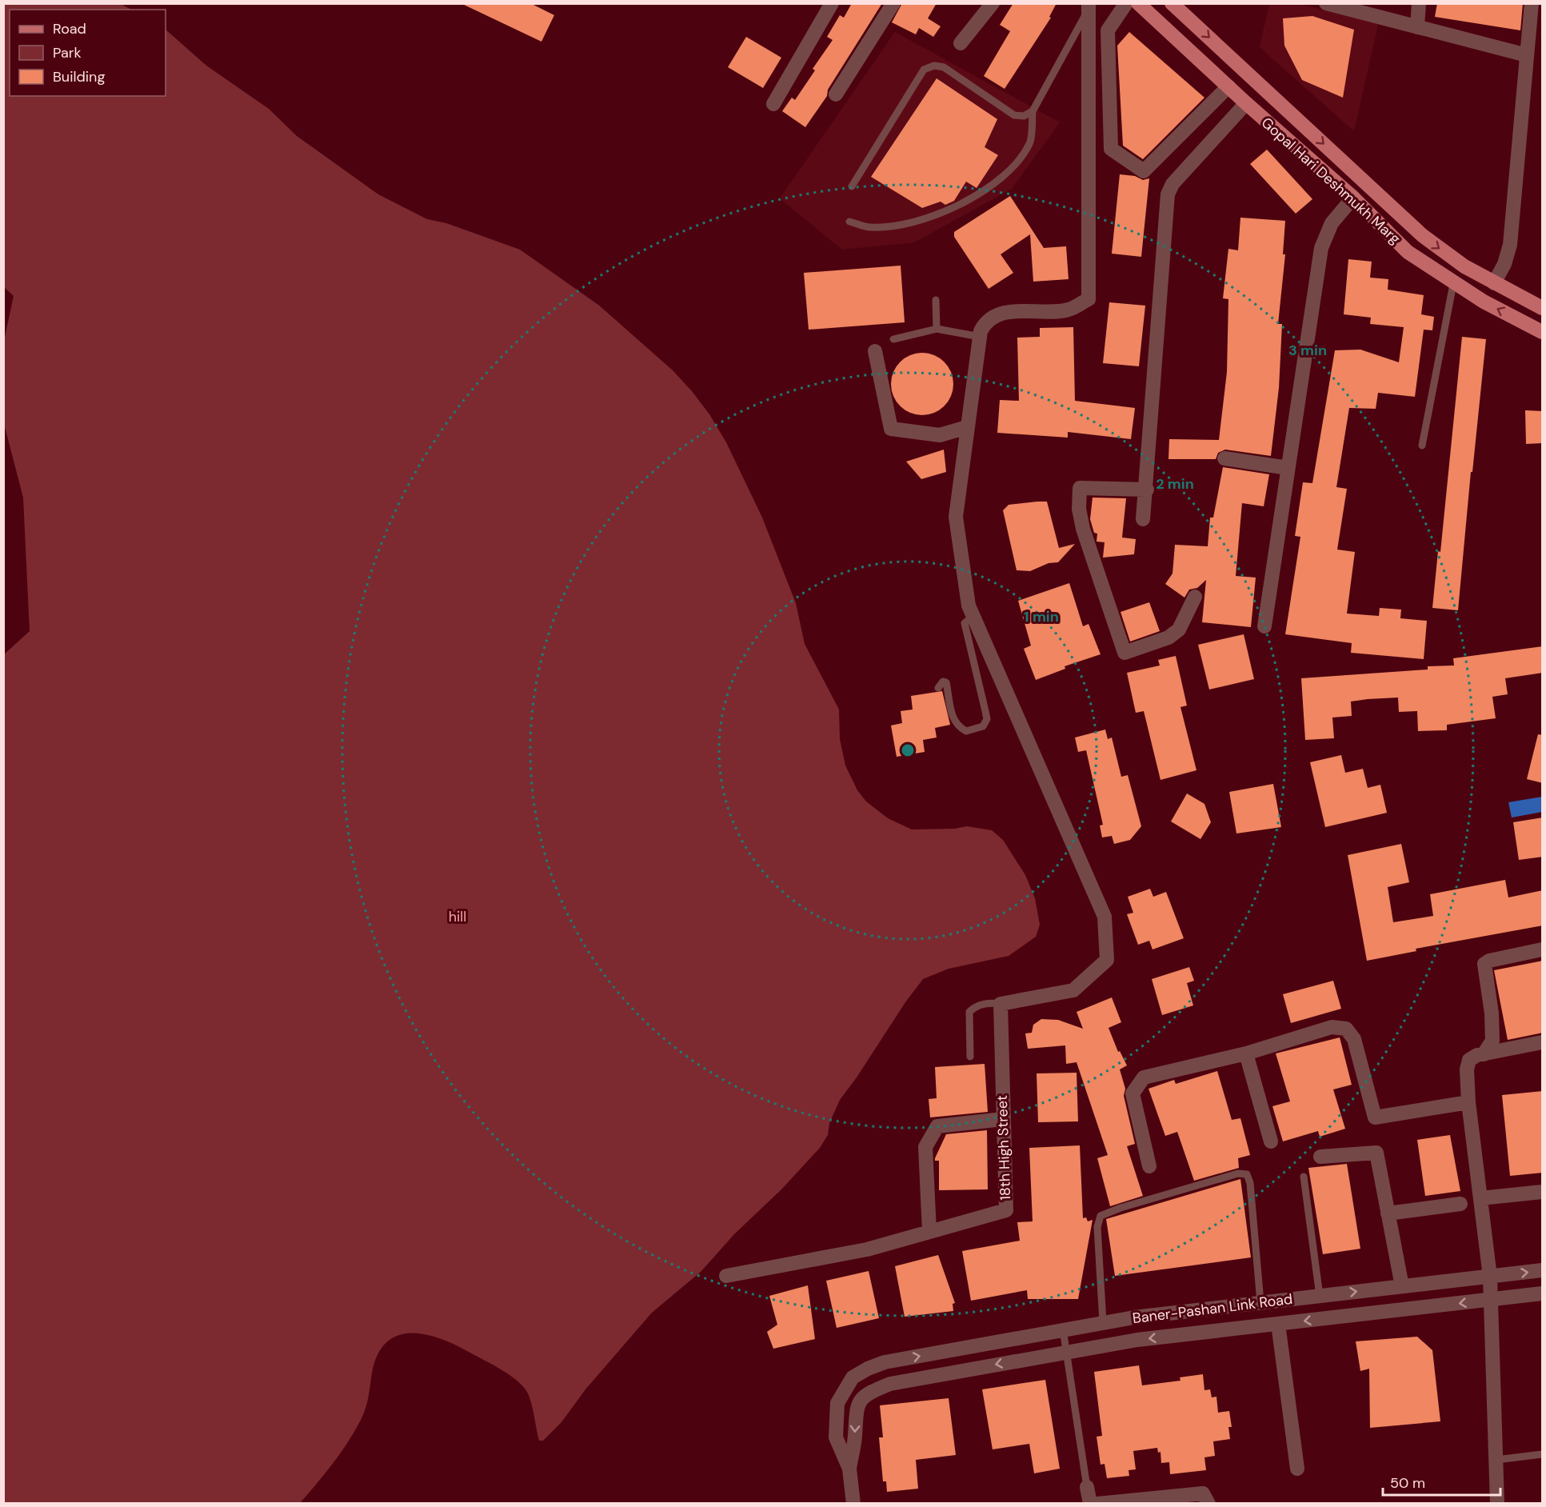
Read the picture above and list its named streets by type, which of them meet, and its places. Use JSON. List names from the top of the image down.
{
  "streets": {
    "main road": ["Gopal Hari Deshmukh Marg"],
    "street": ["18th High Street", "Baner-Pashan Link Road"]
  },
  "parks": ["hill"],
  "legend": ["Road", "Park", "Building"],
  "scale_bar": "50 m",
  "rings": ["3 min", "2 min", "1 min"]
}
